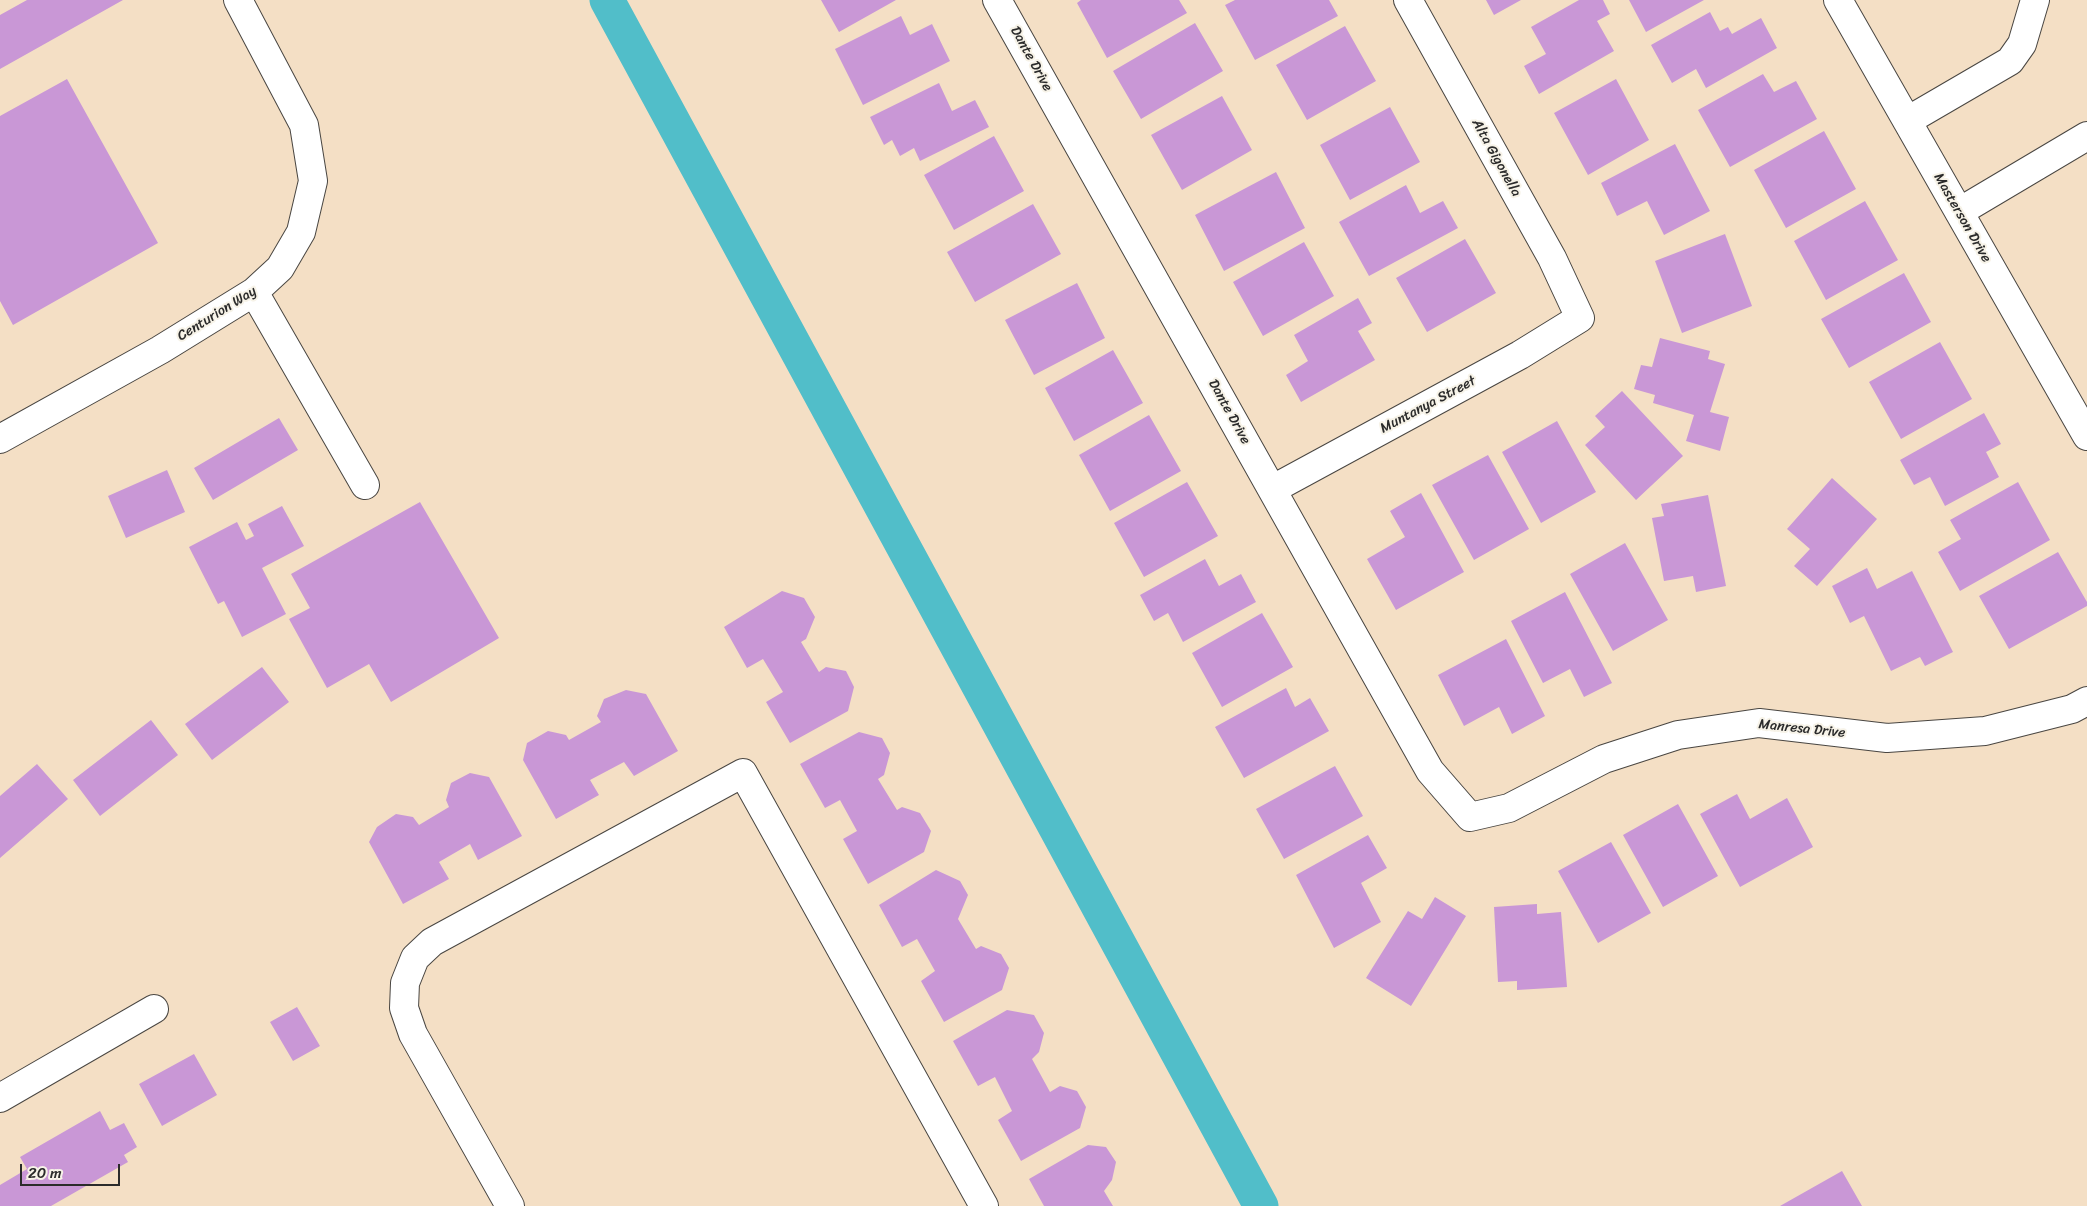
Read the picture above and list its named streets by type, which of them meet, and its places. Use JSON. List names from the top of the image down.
{
  "streets": {
    "street": [
      "Dante Drive",
      "Alta Gigonella",
      "Masterson Drive",
      "Centurion Way",
      "Muntanya Street",
      "Manresa Drive"
    ]
  },
  "crossings": [
    ["Dante Drive", "Muntanya Street"],
    ["Dante Drive", "Manresa Drive"],
    ["Alta Gigonella", "Muntanya Street"]
  ],
  "scale_bar": "20 m"
}
